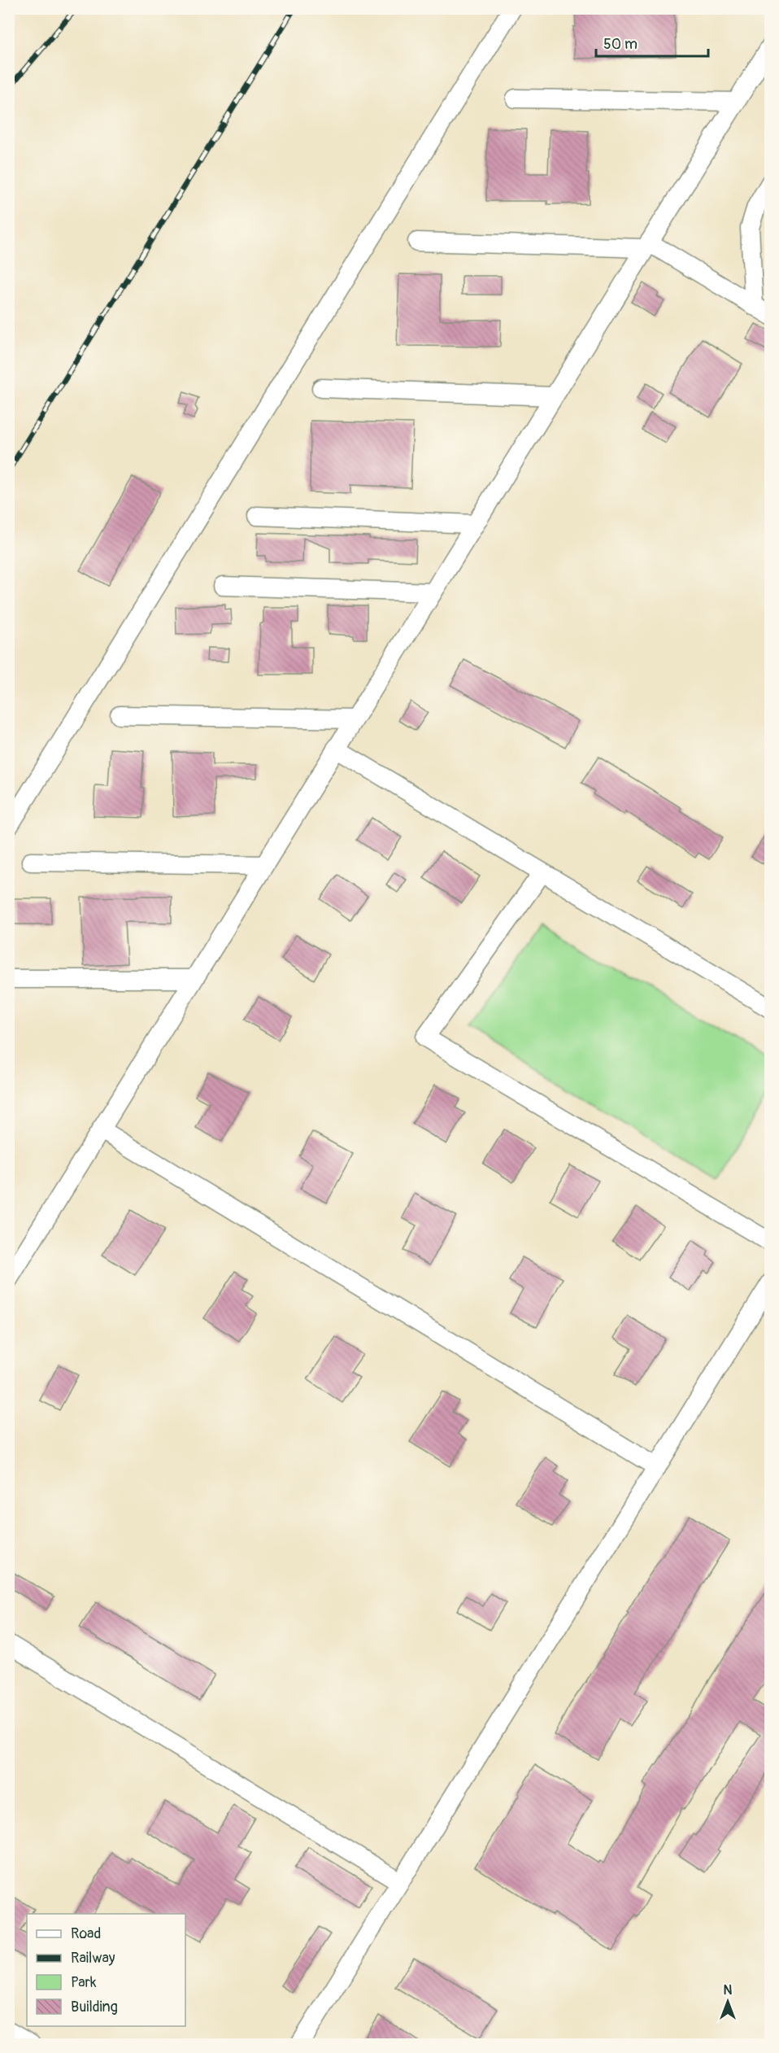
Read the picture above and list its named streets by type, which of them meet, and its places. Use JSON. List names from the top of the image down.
{
  "legend": [
    "Road",
    "Railway",
    "Park",
    "Building"
  ],
  "scale_bar": "50 m",
  "north": "top"
}
